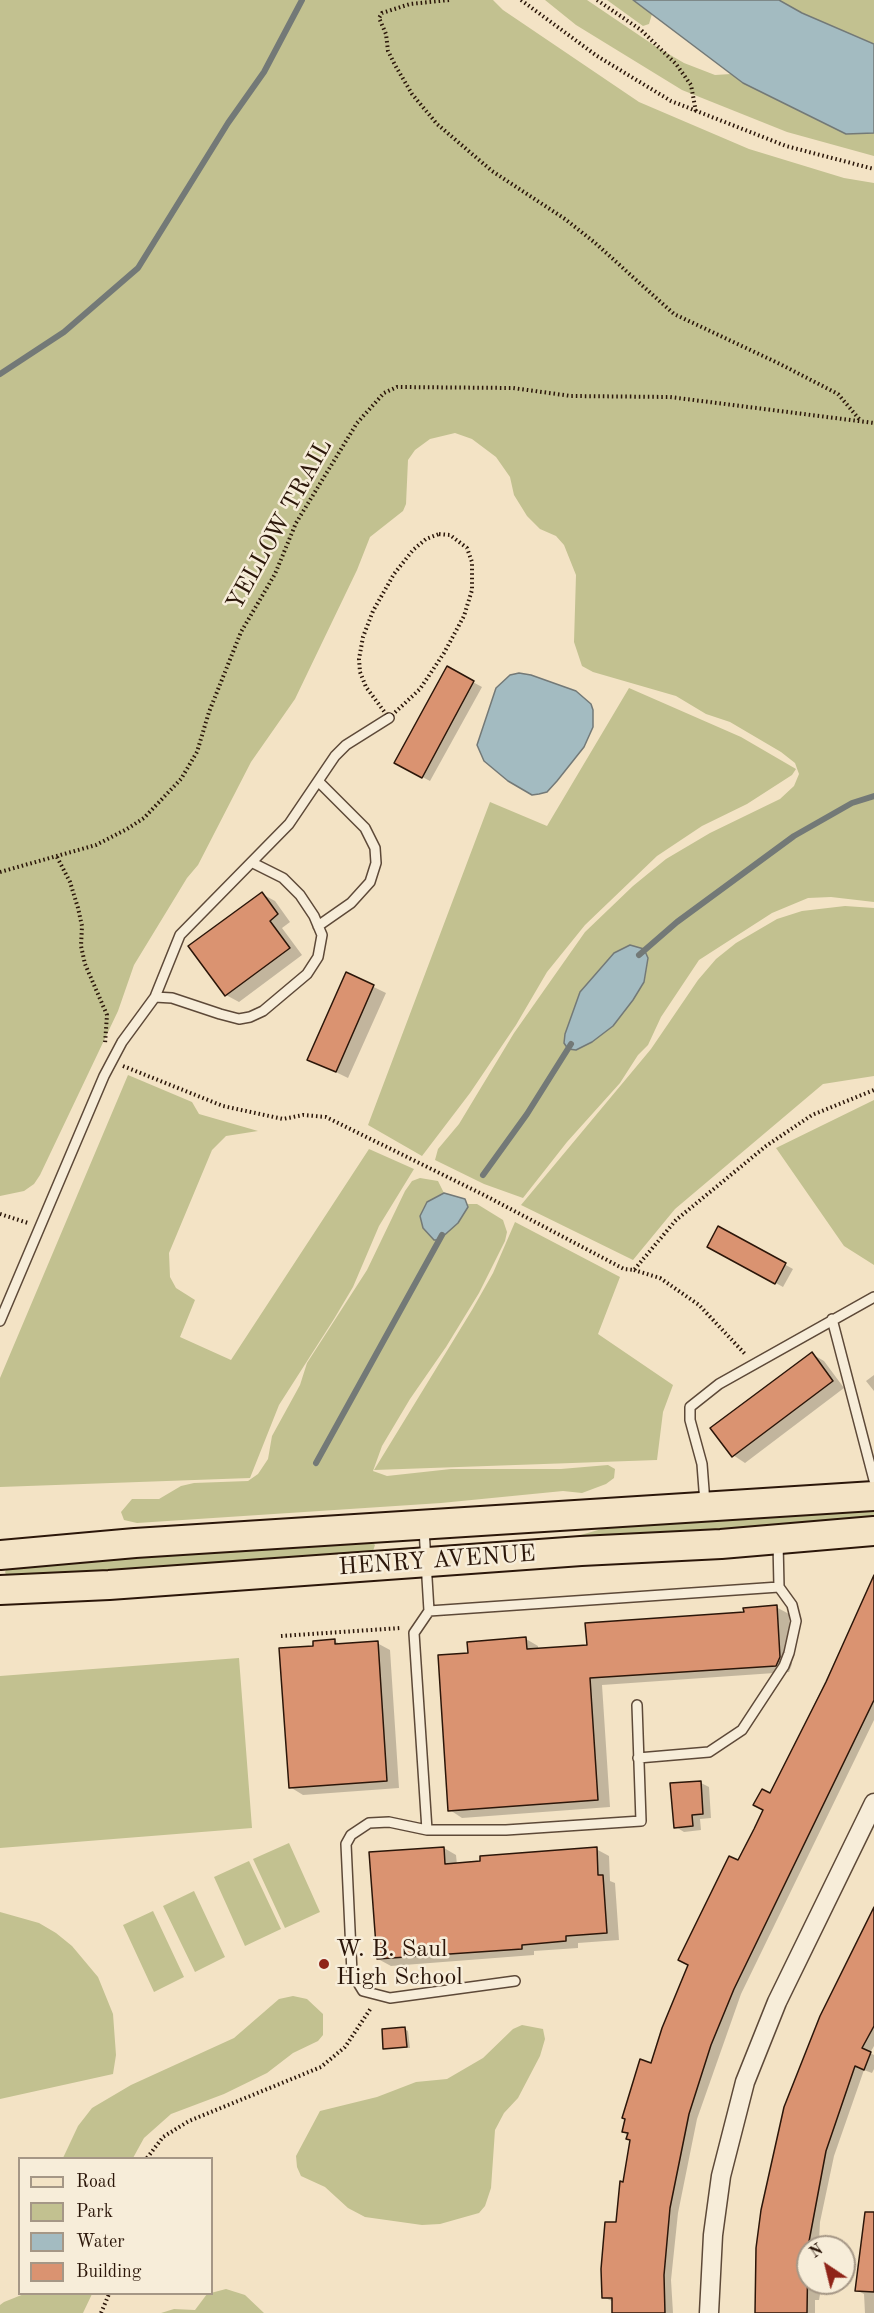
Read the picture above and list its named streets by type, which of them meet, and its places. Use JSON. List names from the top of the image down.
{
  "streets": {
    "main road": ["HENRY AVENUE"],
    "path": ["YELLOW TRAIL"]
  },
  "places": ["W. B. Saul High School"],
  "legend": [
    "Road",
    "Park",
    "Water",
    "Building"
  ],
  "north": "top left"
}
